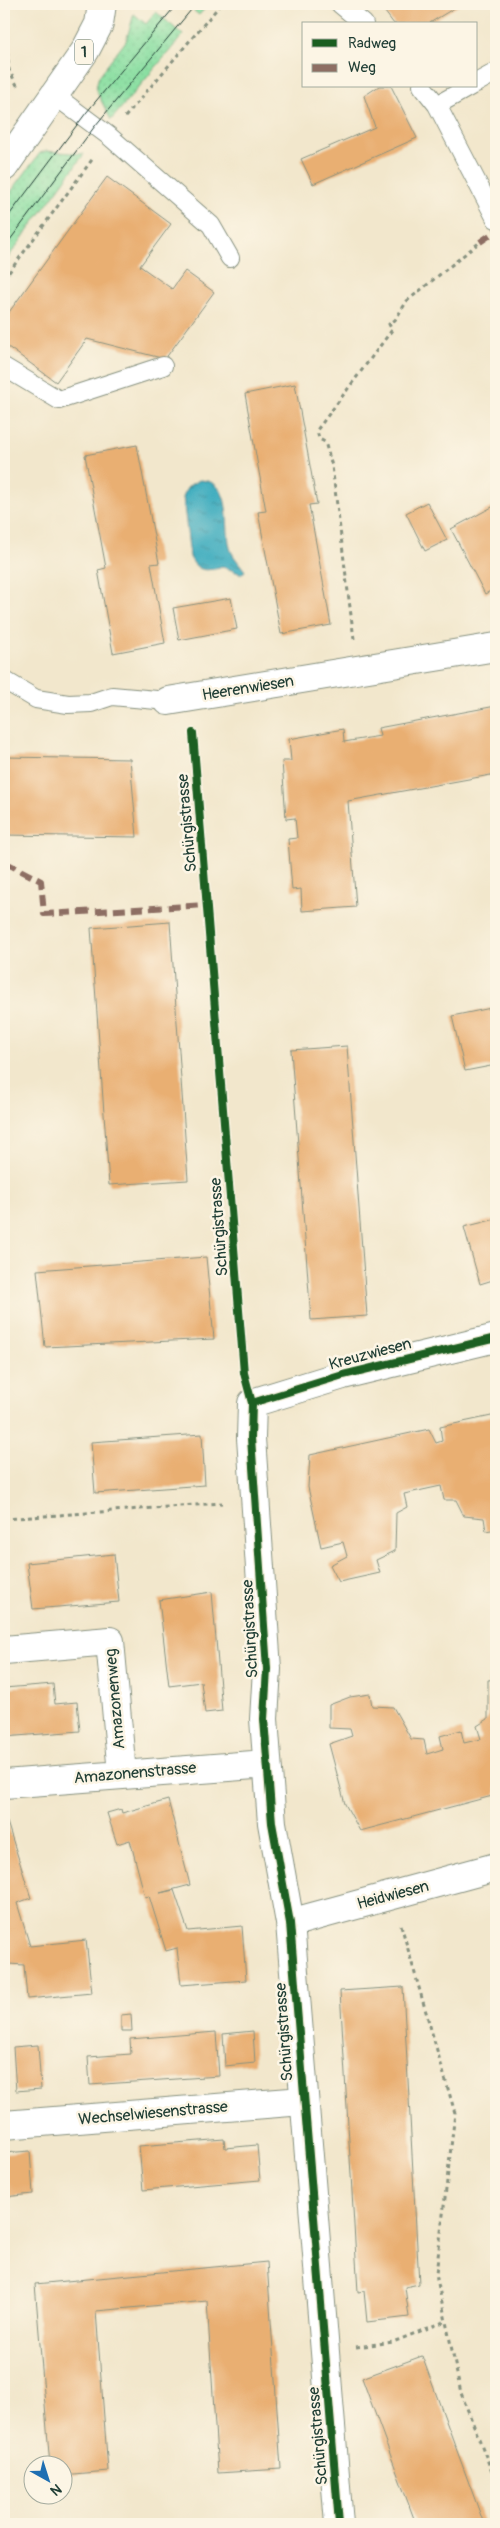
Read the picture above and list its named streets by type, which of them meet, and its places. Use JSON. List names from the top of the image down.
{
  "streets": {
    "street": [
      "1",
      "Heerenwiesen",
      "Schürgistrasse",
      "Kreuzwiesen",
      "Amazonenweg",
      "Amazonenstrasse",
      "Heidwiesen",
      "Wechselwiesenstrasse"
    ]
  },
  "crossings": [
    ["Schürgistrasse", "Kreuzwiesen"],
    ["Schürgistrasse", "Amazonenstrasse"],
    ["Schürgistrasse", "Heidwiesen"],
    ["Schürgistrasse", "Wechselwiesenstrasse"],
    ["Amazonenweg", "Amazonenstrasse"]
  ],
  "legend": ["Radweg", "Weg"],
  "north": "bottom right"
}
